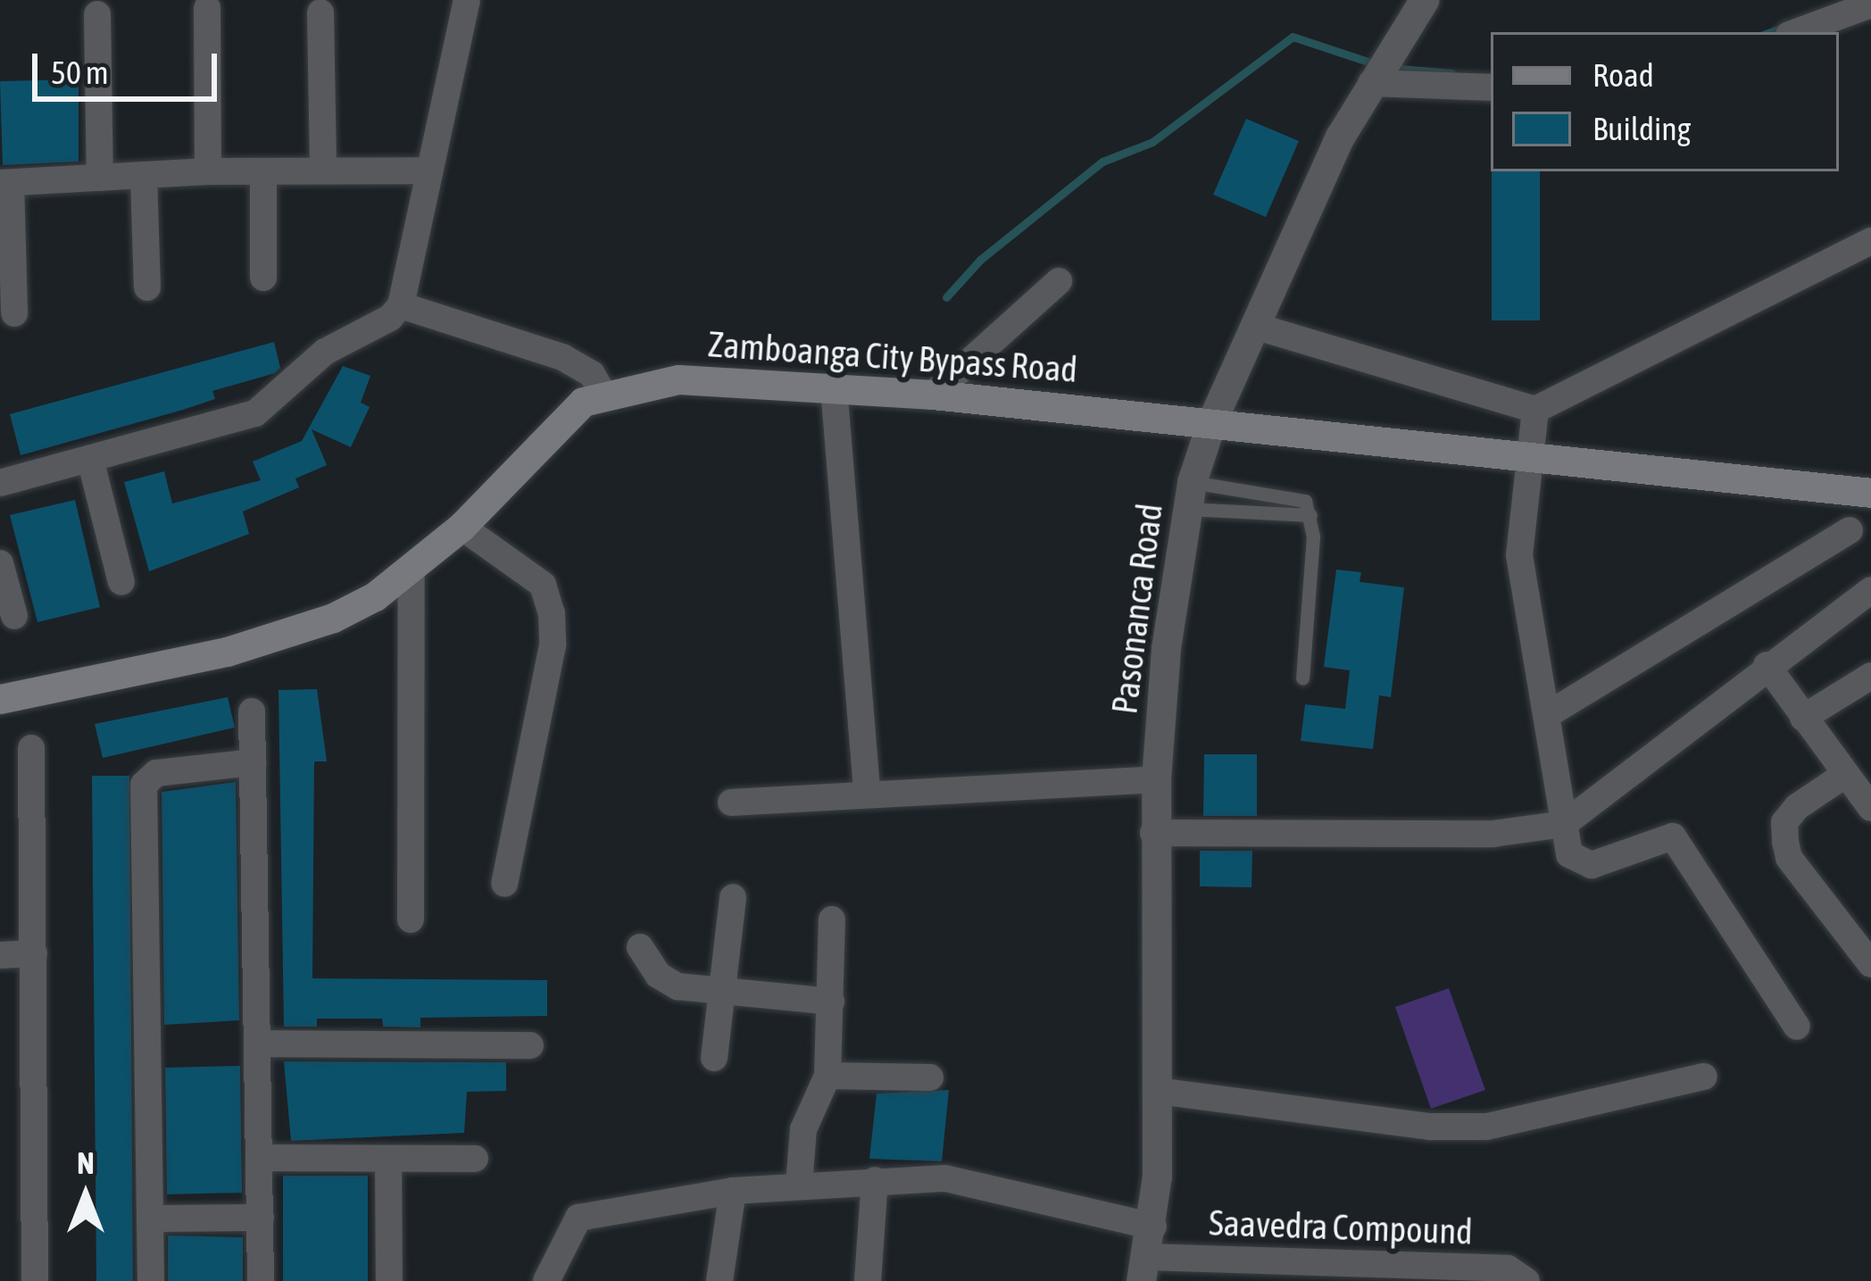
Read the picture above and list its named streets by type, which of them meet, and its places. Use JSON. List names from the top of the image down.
{
  "streets": {
    "main road": ["Zamboanga City Bypass Road"],
    "street": ["Pasonanca Road", "Saavedra Compound"]
  },
  "crossings": [
    ["Zamboanga City Bypass Road", "Pasonanca Road"],
    ["Pasonanca Road", "Saavedra Compound"]
  ],
  "legend": ["Road", "Building"],
  "scale_bar": "50 m",
  "north": "top"
}
